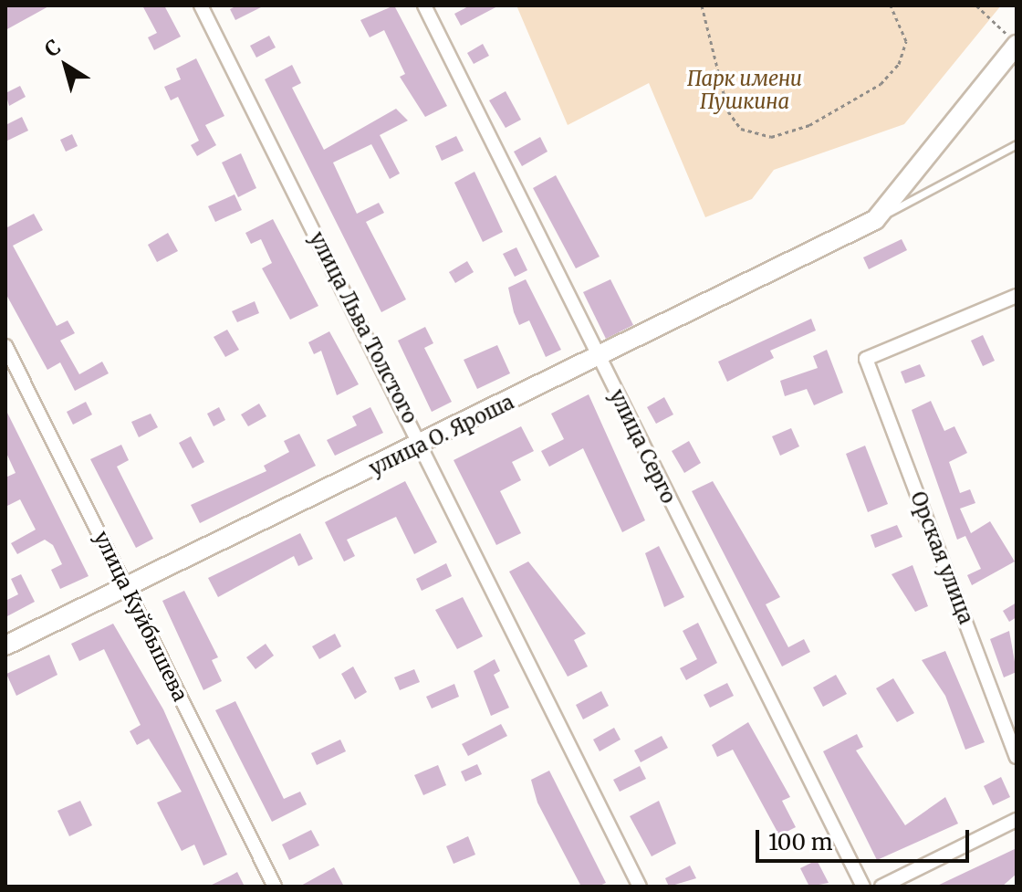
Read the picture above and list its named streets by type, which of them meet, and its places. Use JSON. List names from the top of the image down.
{
  "streets": {
    "main road": ["улица О. Яроша"],
    "street": [
      "улица Льва Толстого",
      "улица Серго",
      "Орская улица",
      "улица Куйбышева"
    ]
  },
  "crossings": [
    ["улица Льва Толстого", "улица О. Яроша"],
    ["улица О. Яроша", "улица Серго"],
    ["улица О. Яроша", "улица Куйбышева"]
  ],
  "parks": ["Парк имени Пушкина"],
  "scale_bar": "100 m",
  "north": "top left"
}
